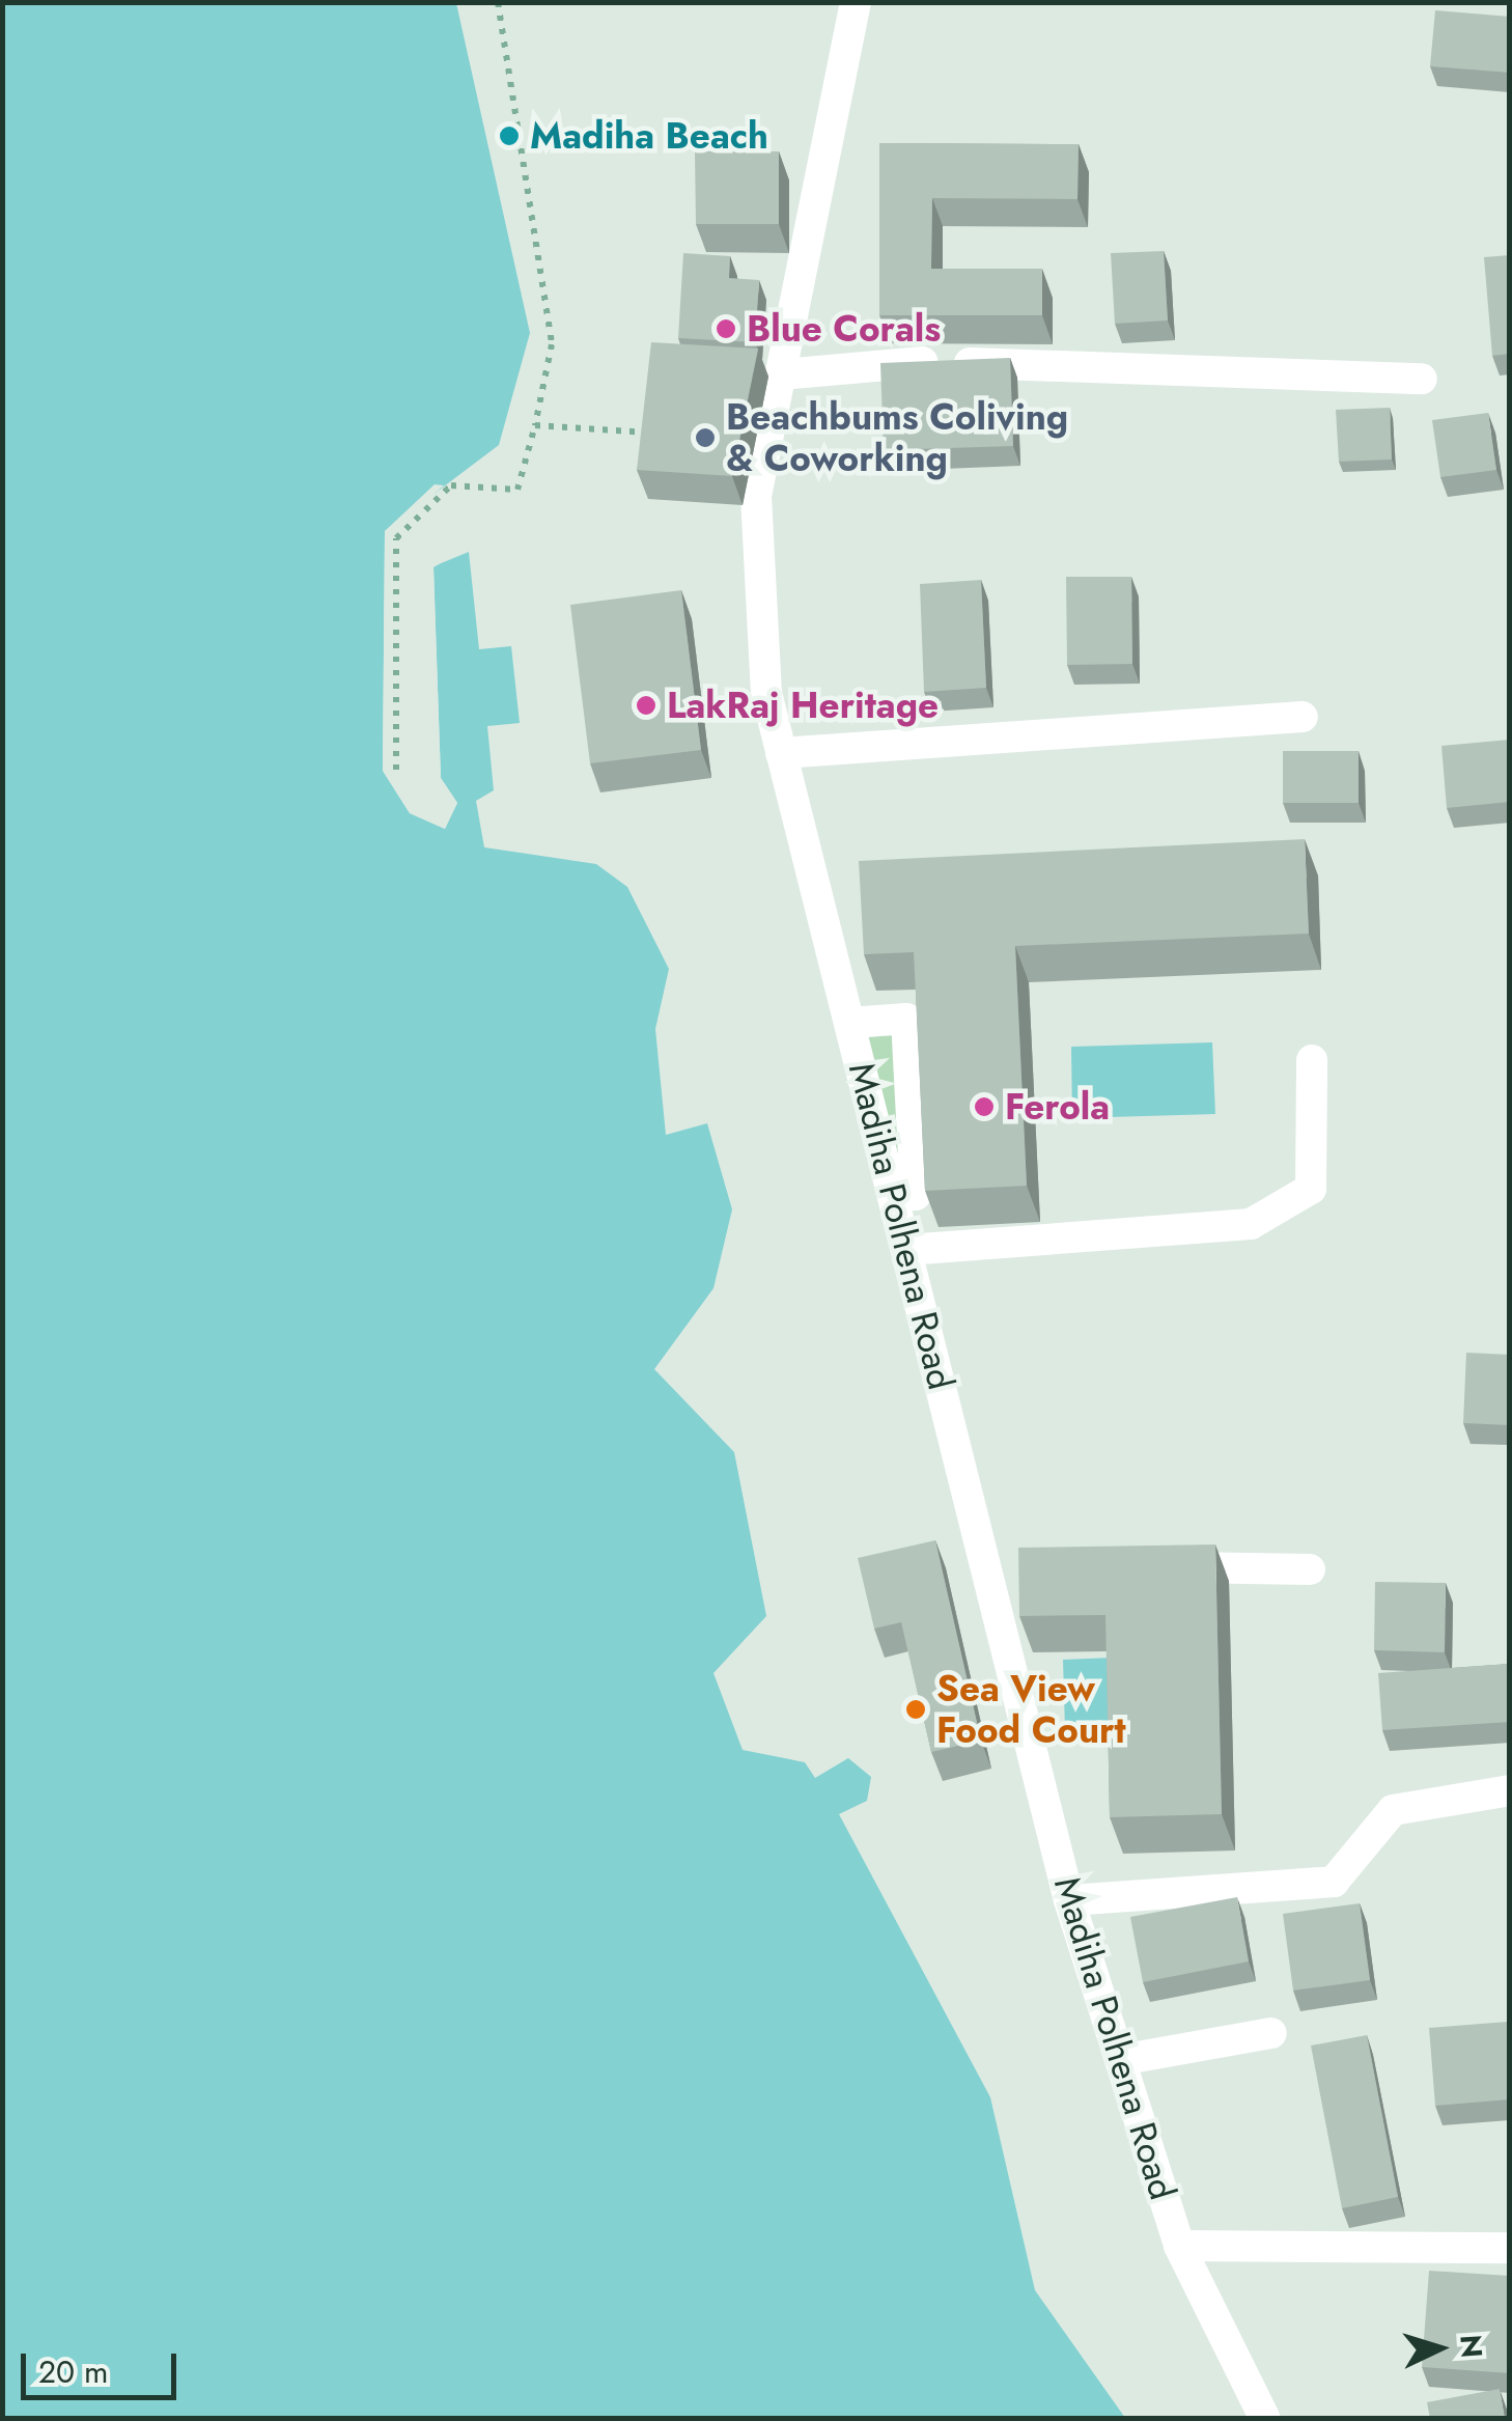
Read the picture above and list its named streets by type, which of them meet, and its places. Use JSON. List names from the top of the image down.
{
  "streets": {
    "street": ["Madiha Polhena Road"]
  },
  "places": [
    "Madiha Beach",
    "Blue Corals",
    "Beachbums Coliving & Coworking",
    "LakRaj Heritage",
    "Ferola",
    "Sea View Food Court"
  ],
  "scale_bar": "20 m",
  "north": "right"
}
